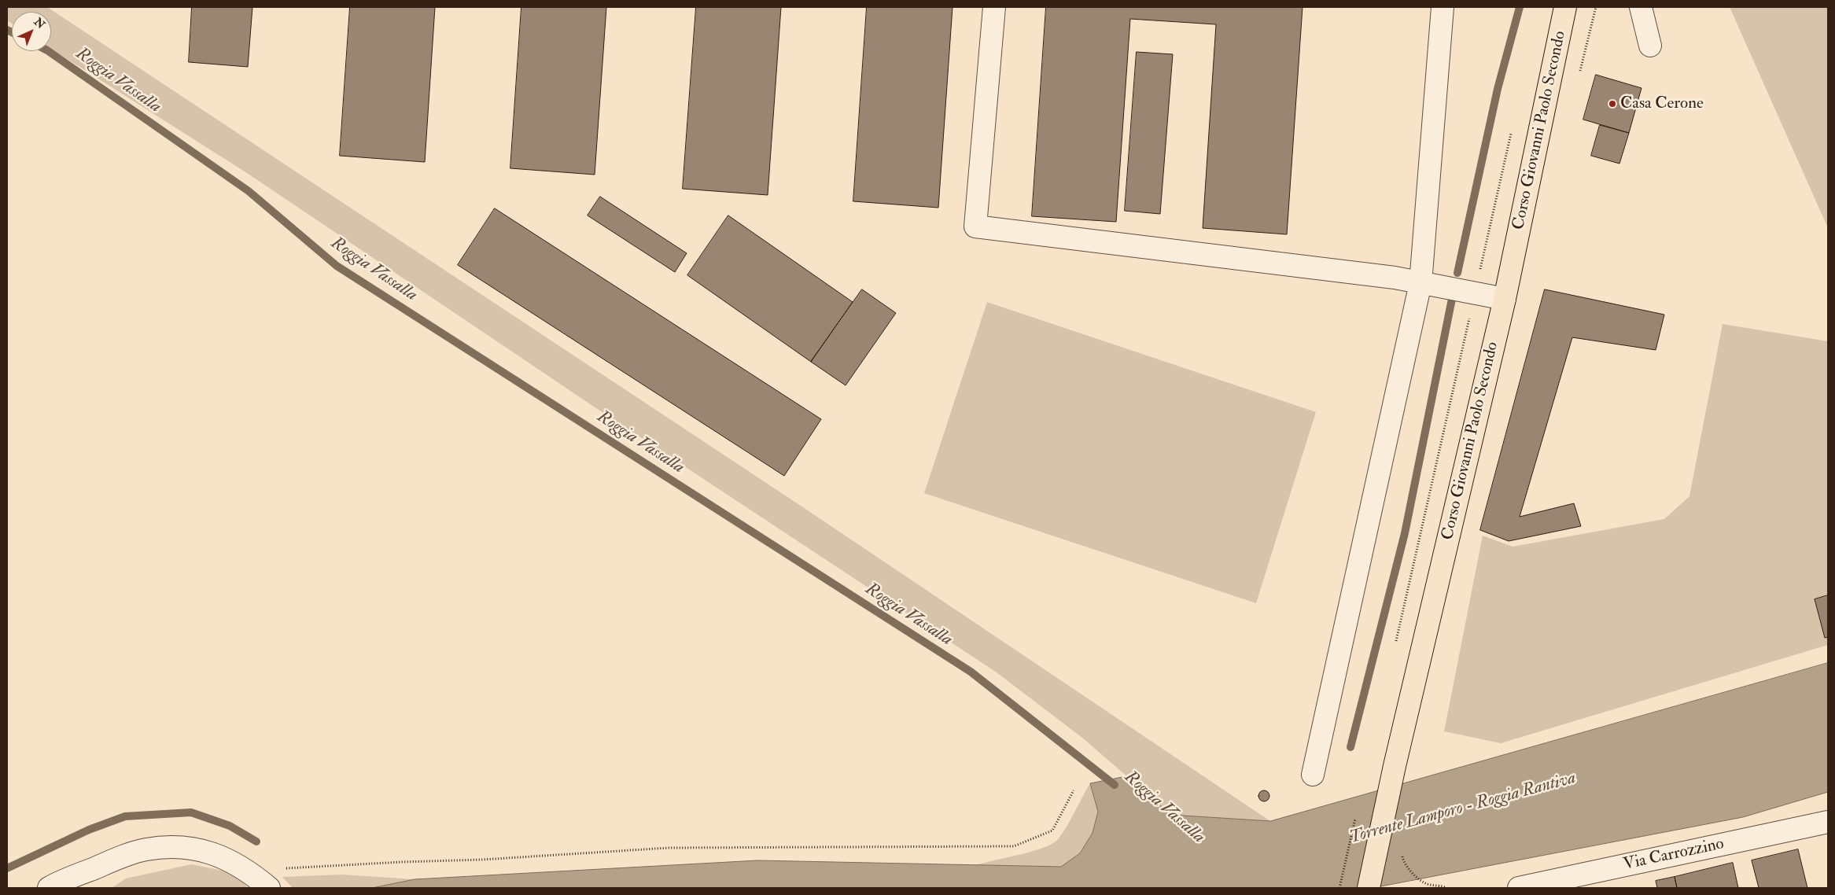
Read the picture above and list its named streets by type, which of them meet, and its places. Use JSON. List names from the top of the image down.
{
  "streets": {
    "main road": ["Corso Giovanni Paolo Secondo"],
    "street": ["Via Carrozzino"]
  },
  "water": ["Roggia Vassalla", "Torrente Lamporo - Roggia Rantiva"],
  "places": ["Casa Cerone"],
  "north": "top right"
}
